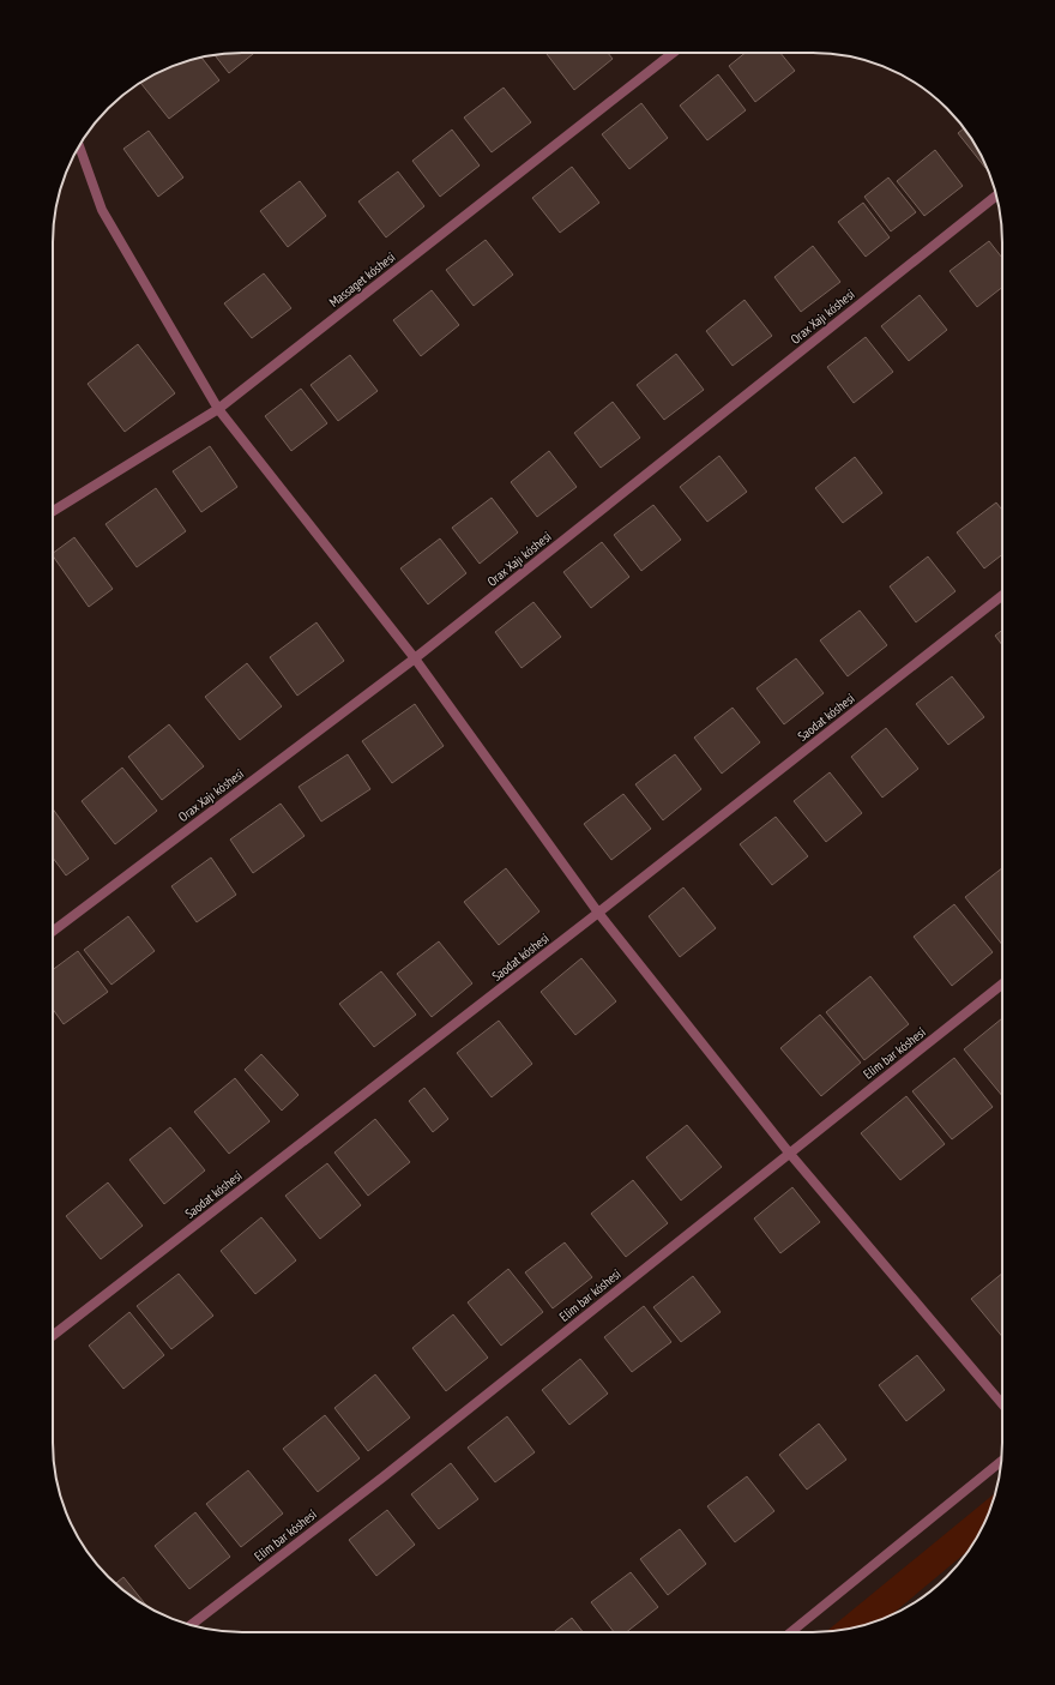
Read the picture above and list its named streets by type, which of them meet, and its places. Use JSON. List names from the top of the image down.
{
  "streets": {
    "street": [
      "Massaget kóshesi",
      "Orax Xajı kóshesi",
      "Saodat kóshesi",
      "Elim bar kóshesi"
    ]
  }
}
